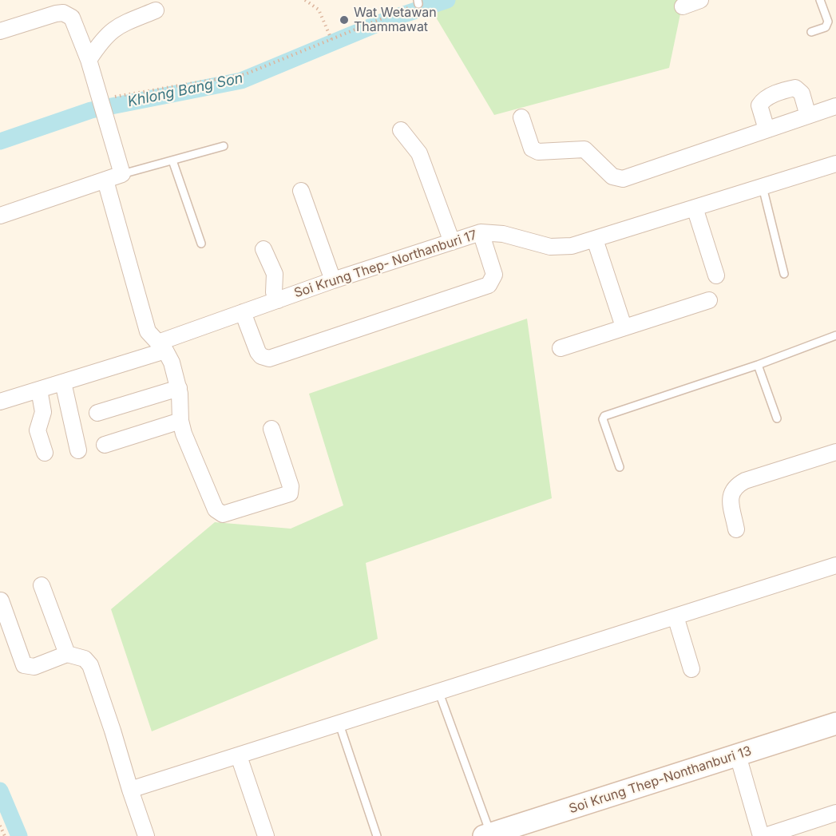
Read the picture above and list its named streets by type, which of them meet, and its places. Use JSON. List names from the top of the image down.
{
  "streets": {
    "street": ["Soi Krung Thep- Northanburi 17", "Soi Krung Thep-Nonthanburi 13"]
  },
  "water": ["Khlong Bang Son"],
  "places": ["Wat Wetawan Thammawat"]
}
